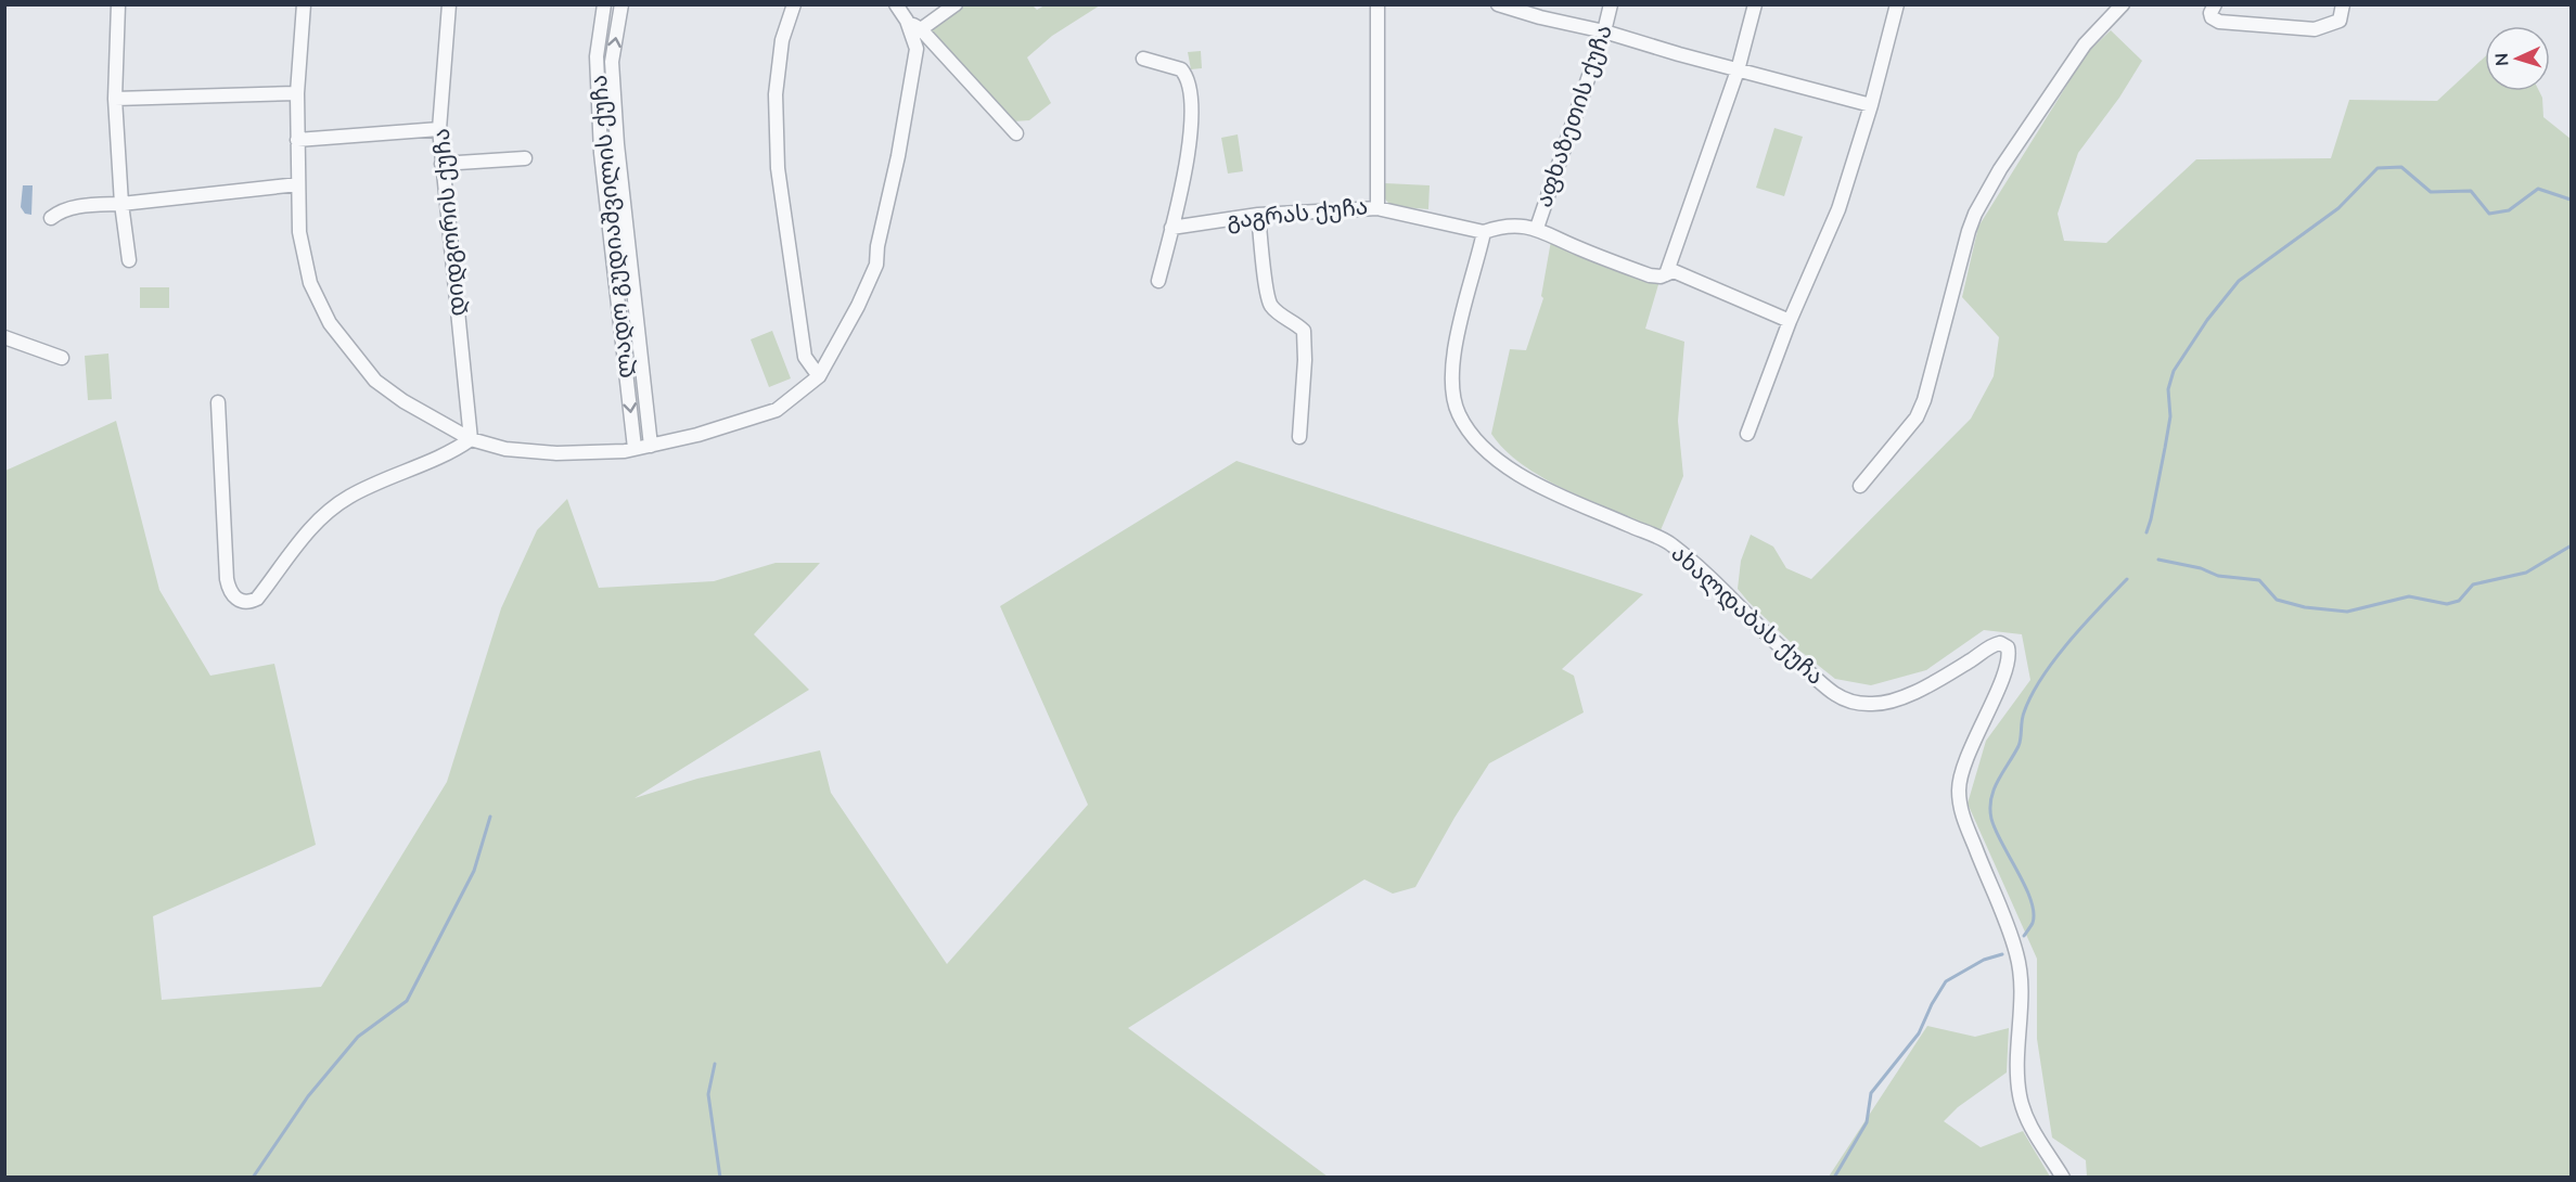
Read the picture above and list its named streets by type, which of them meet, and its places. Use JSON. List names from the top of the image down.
{
  "streets": {
    "street": [
      "აფხაზეთის ქუჩა",
      "გაგრას ქუჩა",
      "დიდგორის ქუჩა",
      "ლადო გუდიაშვილის ქუჩა",
      "ახალდაბას ქუჩა"
    ]
  },
  "north": "left"
}
